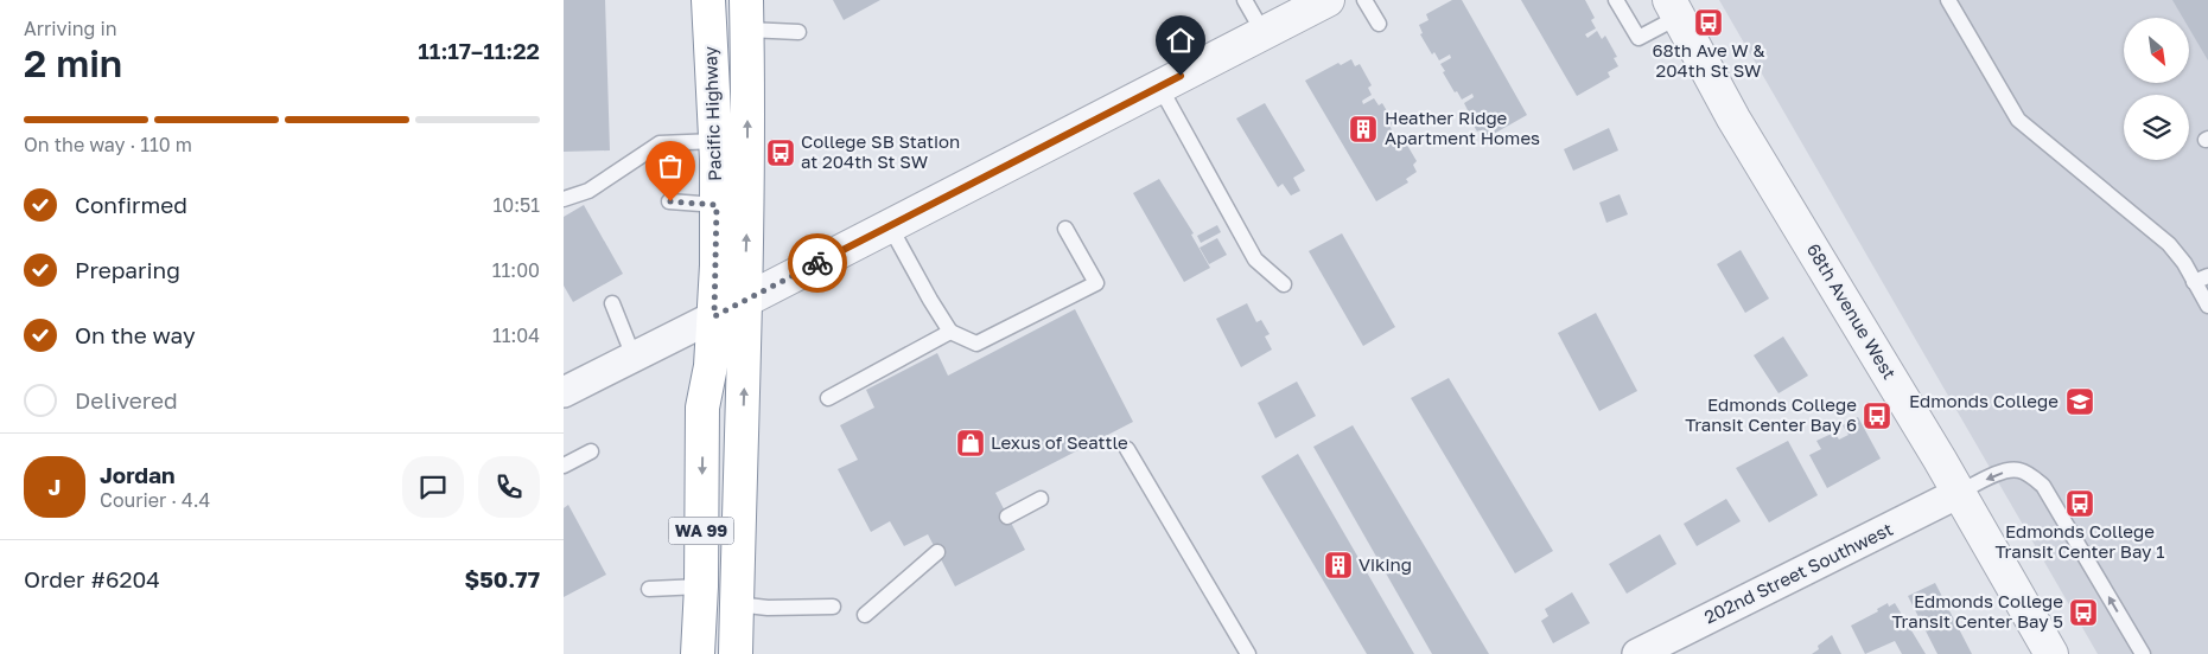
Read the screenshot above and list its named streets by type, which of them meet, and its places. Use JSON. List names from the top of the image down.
{
  "streets": {
    "highway": ["Pacific Highway", "WA 99"],
    "street": ["68th Avenue West", "202nd Street Southwest"]
  },
  "crossings": [
    ["68th Avenue West", "202nd Street Southwest"]
  ],
  "places": {
    "bus stop": [
      "68th Ave W & 204th St SW",
      "College SB Station at 204th St SW",
      "Edmonds College Transit Center Bay 6",
      "Edmonds College Transit Center Bay 1",
      "Edmonds College Transit Center Bay 5"
    ],
    "building": ["Heather Ridge Apartment Homes", "Viking"],
    "school or university": ["Edmonds College"],
    "shop": ["Lexus of Seattle"]
  },
  "north": "bottom right",
  "page": {
    "heading": ["2 min", "Arriving in", "11:17–11:22"],
    "panel": [
      "Jordan",
      "Courier · 4.4",
      "Order #6204",
      "$50.77"
    ],
    "bar": "On the way · 110 m",
    "list": [
      ["Confirmed", "10:51"],
      ["Preparing", "11:00"],
      ["On the way", "11:04"],
      "Delivered"
    ],
    "round": "J"
  }
}
